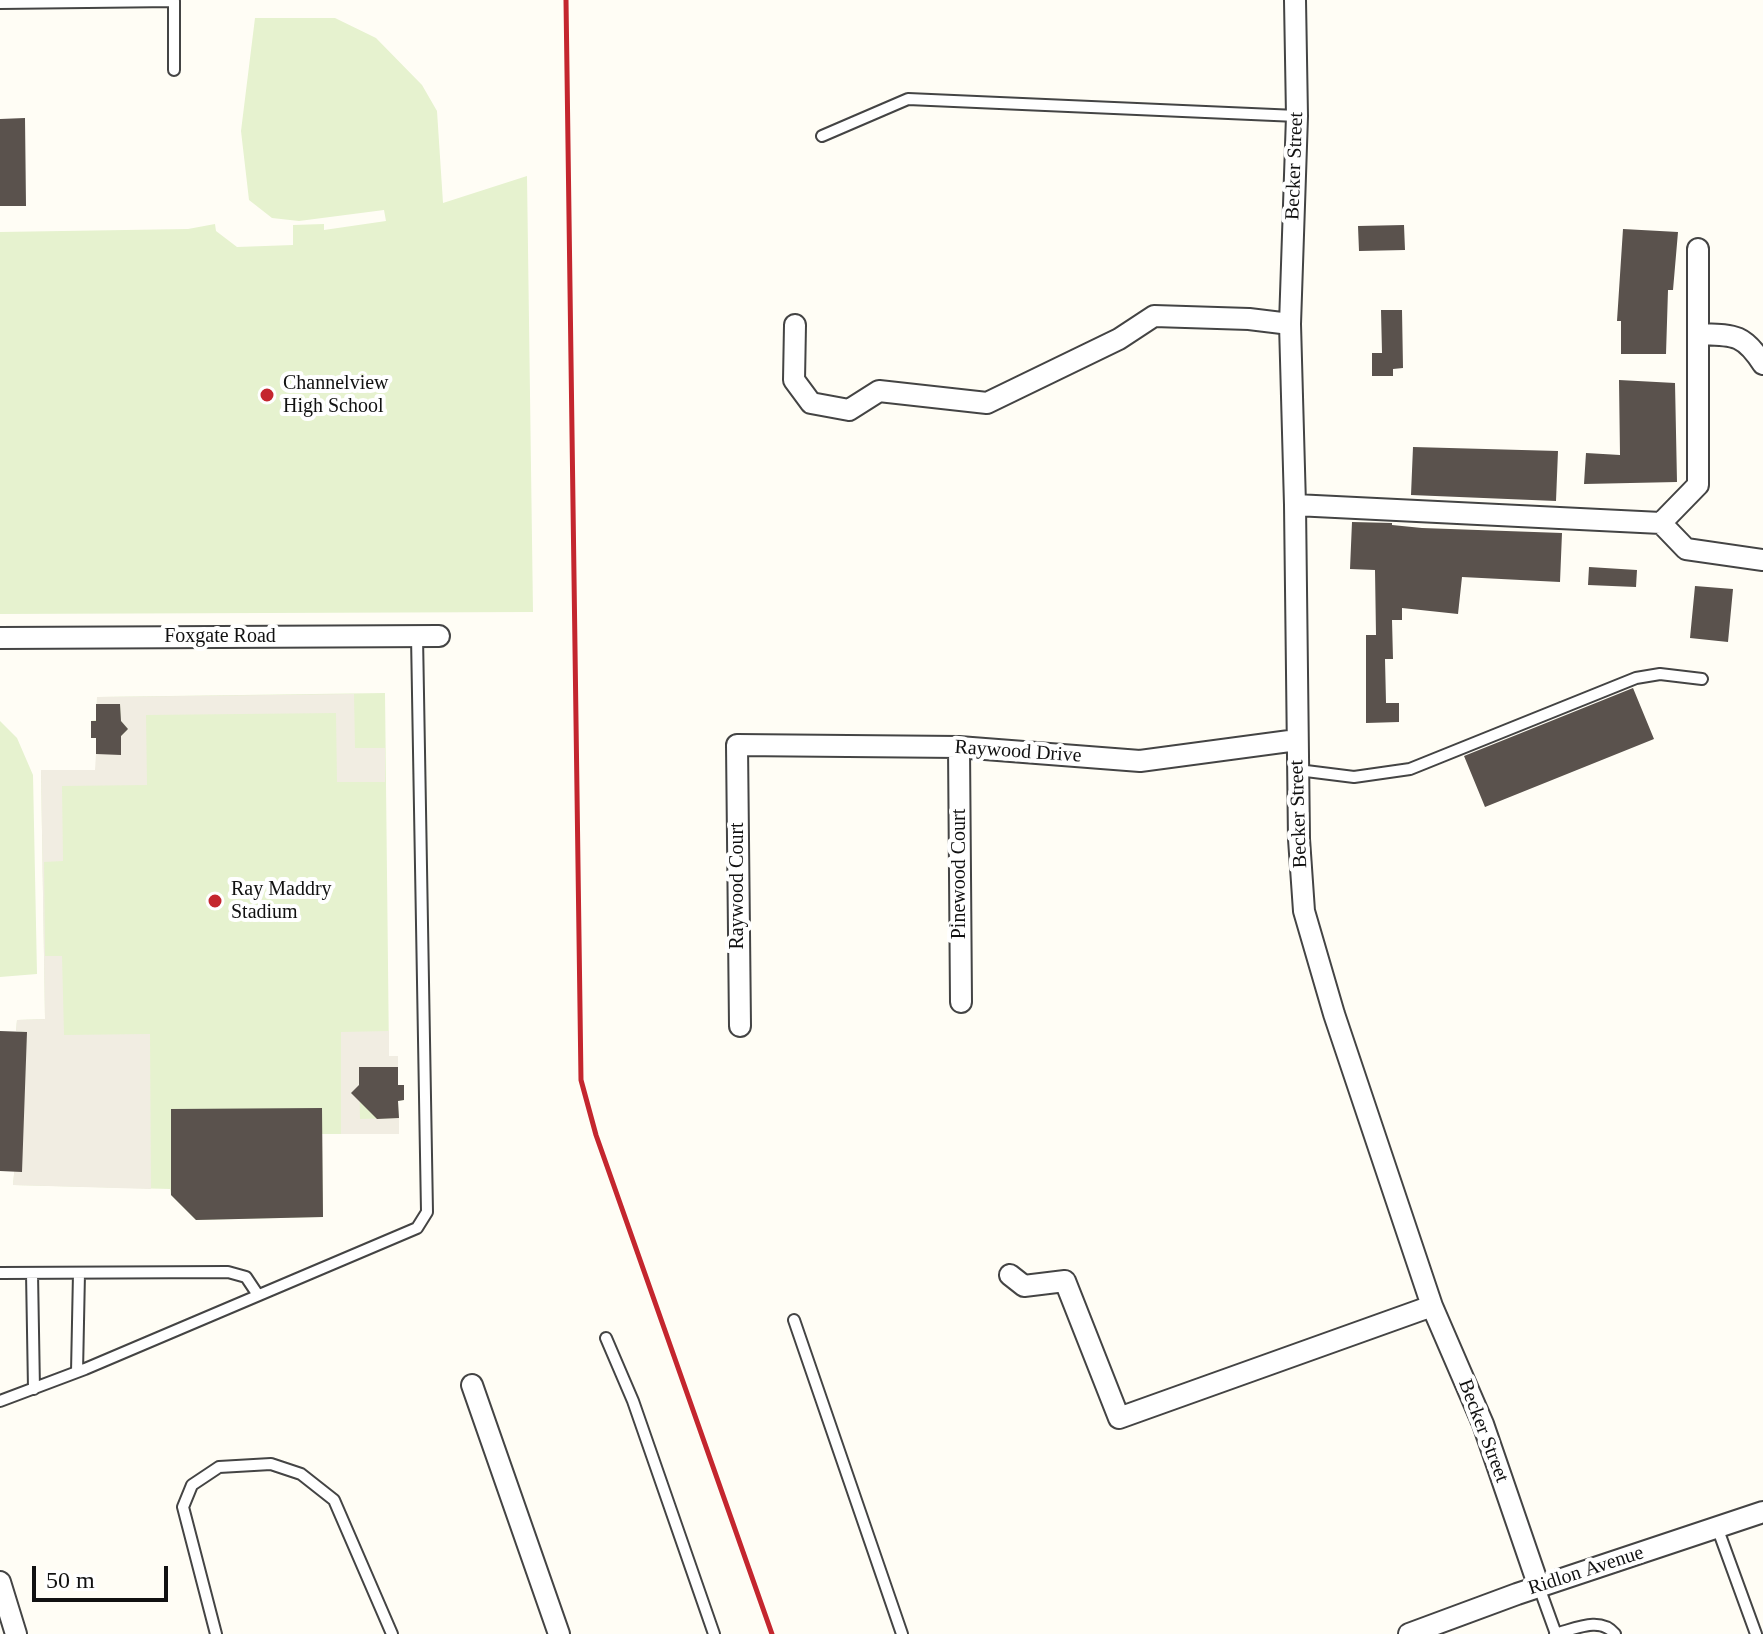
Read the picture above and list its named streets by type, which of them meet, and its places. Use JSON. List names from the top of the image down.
{
  "streets": {
    "street": [
      "Becker Street",
      "Foxgate Road",
      "Raywood Drive",
      "Pinewood Court",
      "Raywood Court",
      "Ridlon Avenue"
    ]
  },
  "crossings": [
    ["Becker Street", "Raywood Drive"],
    ["Becker Street", "Ridlon Avenue"],
    ["Raywood Drive", "Pinewood Court"],
    ["Raywood Drive", "Raywood Court"]
  ],
  "places": ["Channelview High School", "Ray Maddry Stadium"],
  "scale_bar": "50 m"
}
